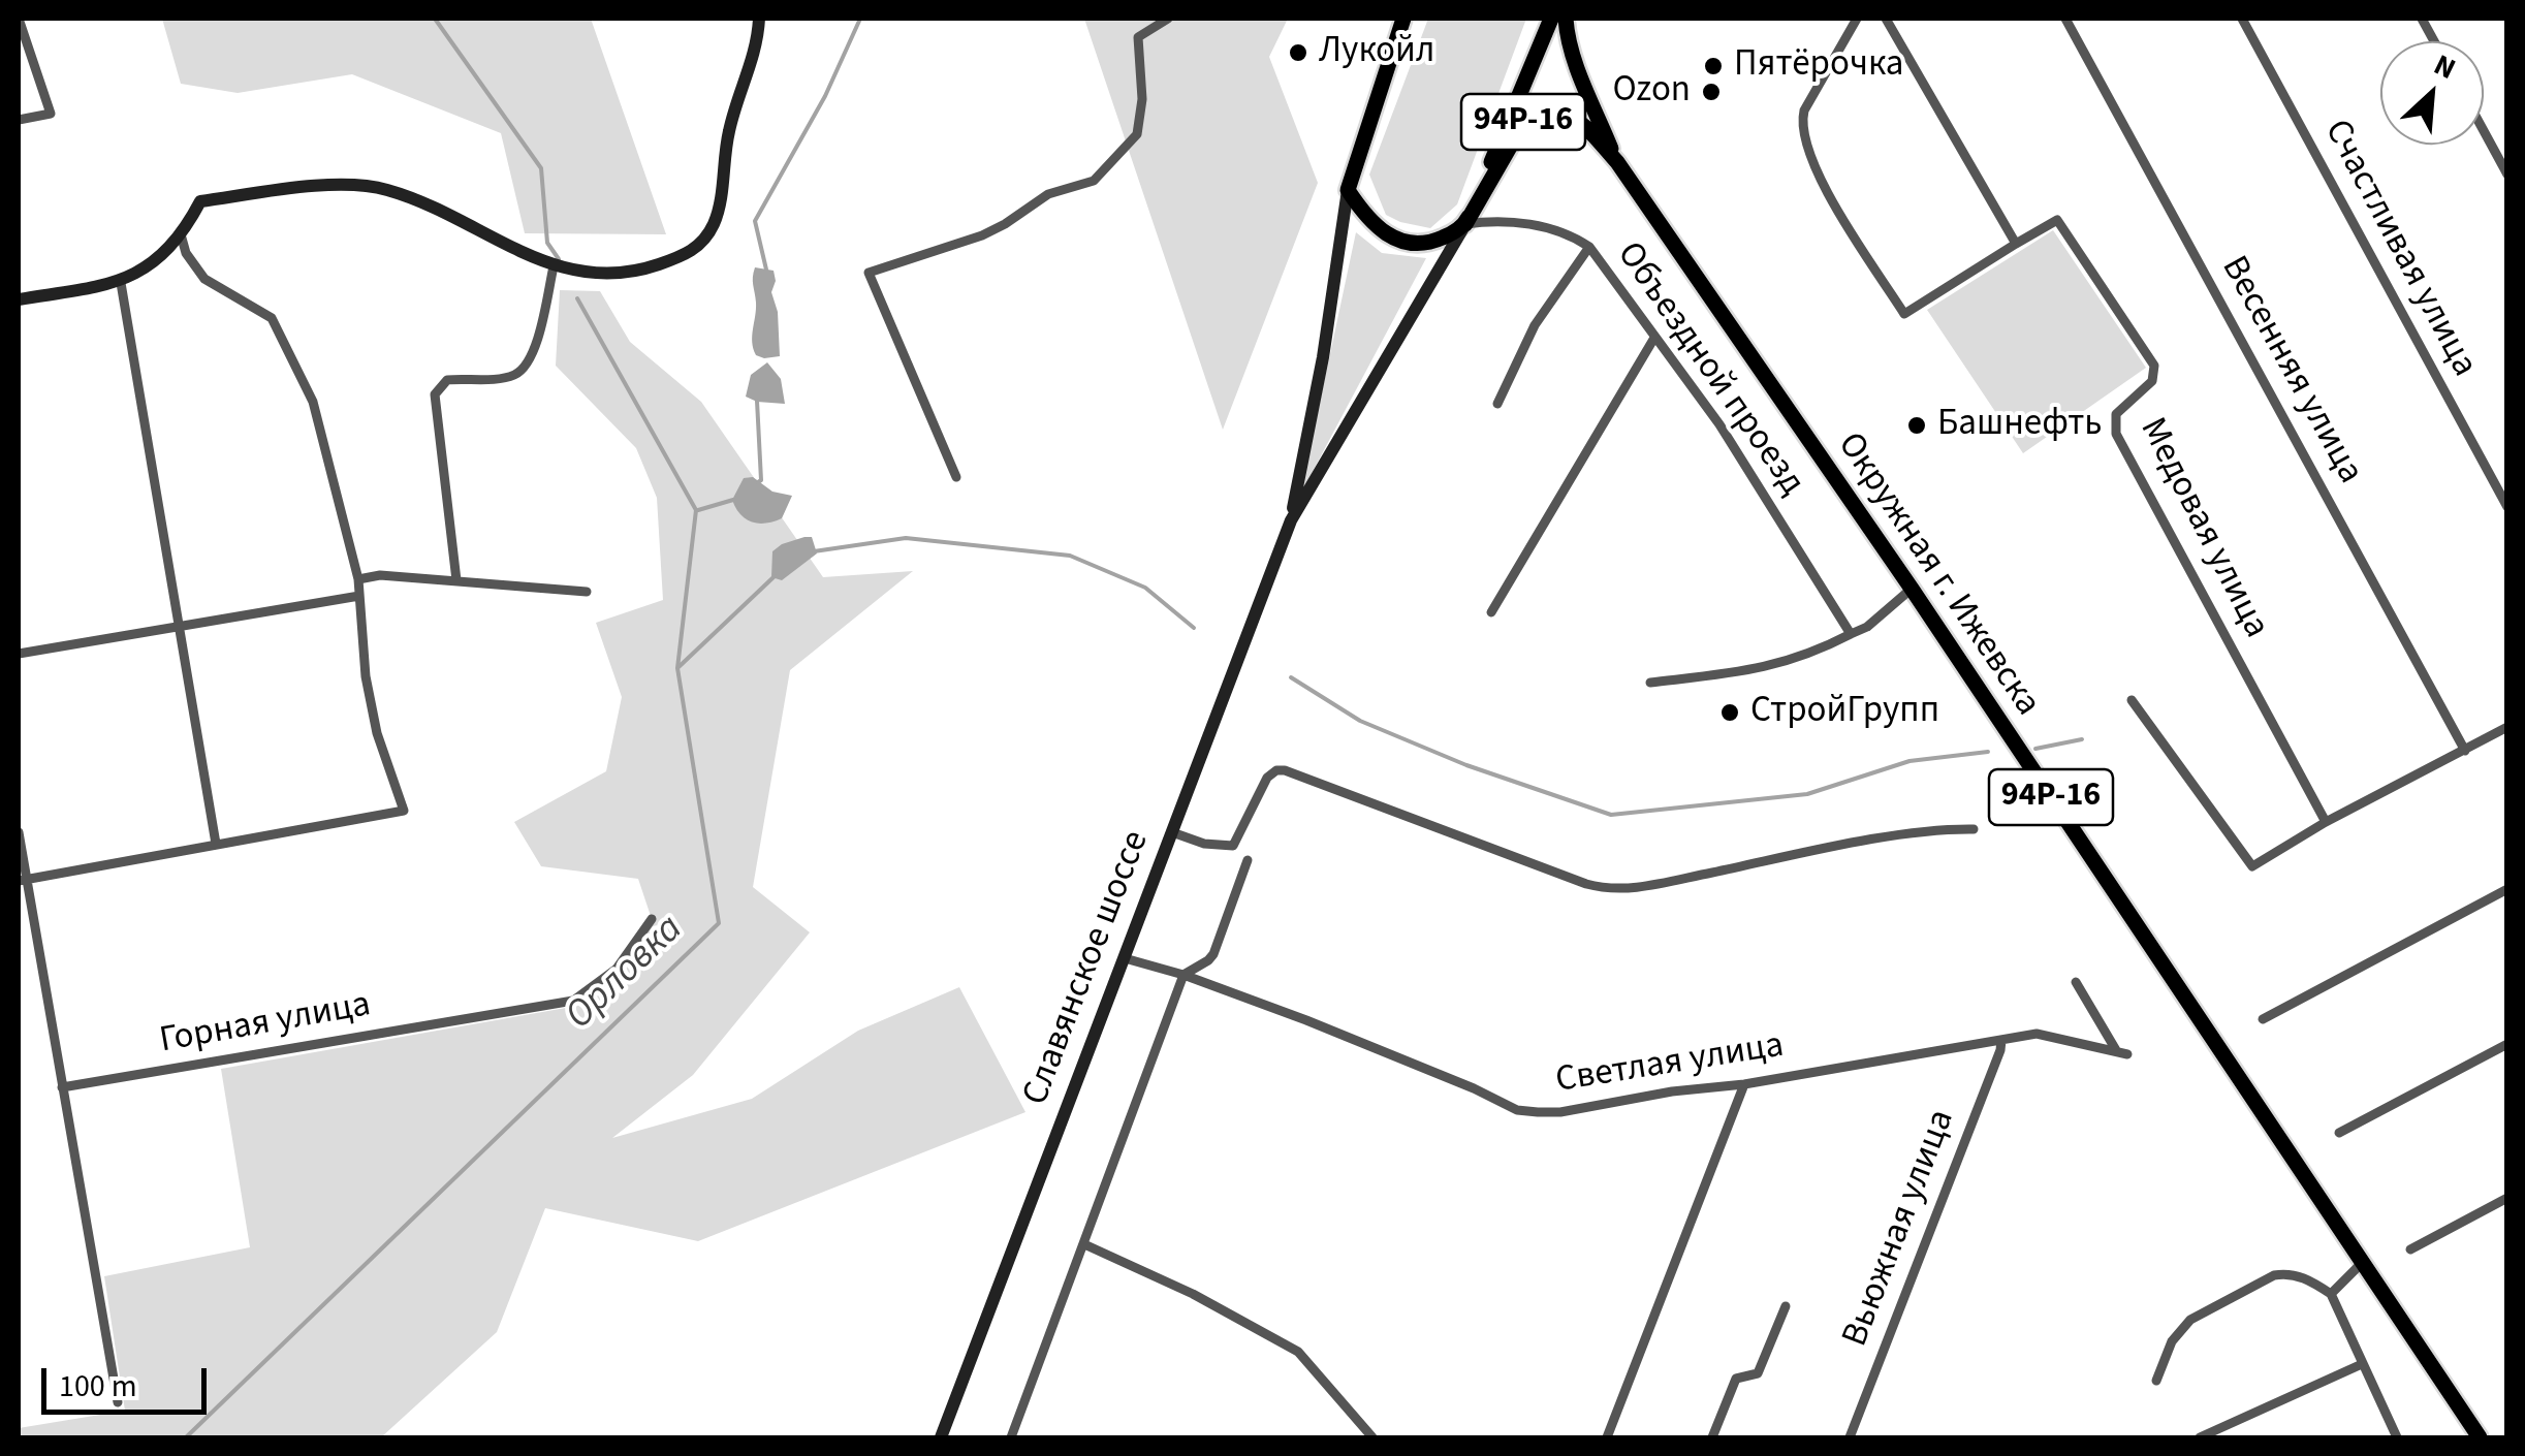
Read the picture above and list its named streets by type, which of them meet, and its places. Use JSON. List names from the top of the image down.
{
  "streets": {
    "main road": ["94Р-16", "Окружная г. Ижевска", "Славянское шоссе"],
    "street": [
      "Счастливая улица",
      "Объездной проезд",
      "Весенняя улица",
      "Медовая улица",
      "Горная улица",
      "Светлая улица",
      "Вьюжная улица"
    ]
  },
  "crossings": [
    ["94Р-16", "Объездной проезд"],
    ["94Р-16", "Окружная г. Ижевска"],
    ["94Р-16", "Славянское шоссе"],
    ["Объездной проезд", "Окружная г. Ижевска"],
    ["Объездной проезд", "Славянское шоссе"],
    ["Окружная г. Ижевска", "Славянское шоссе"],
    ["Славянское шоссе", "Светлая улица"],
    ["Светлая улица", "Вьюжная улица"]
  ],
  "water": ["Орловка"],
  "places": [
    "Лукойл",
    "Пятёрочка",
    "Ozon",
    "Башнефть",
    "СтройГрупп"
  ],
  "scale_bar": "100 m",
  "north": "top right"
}
